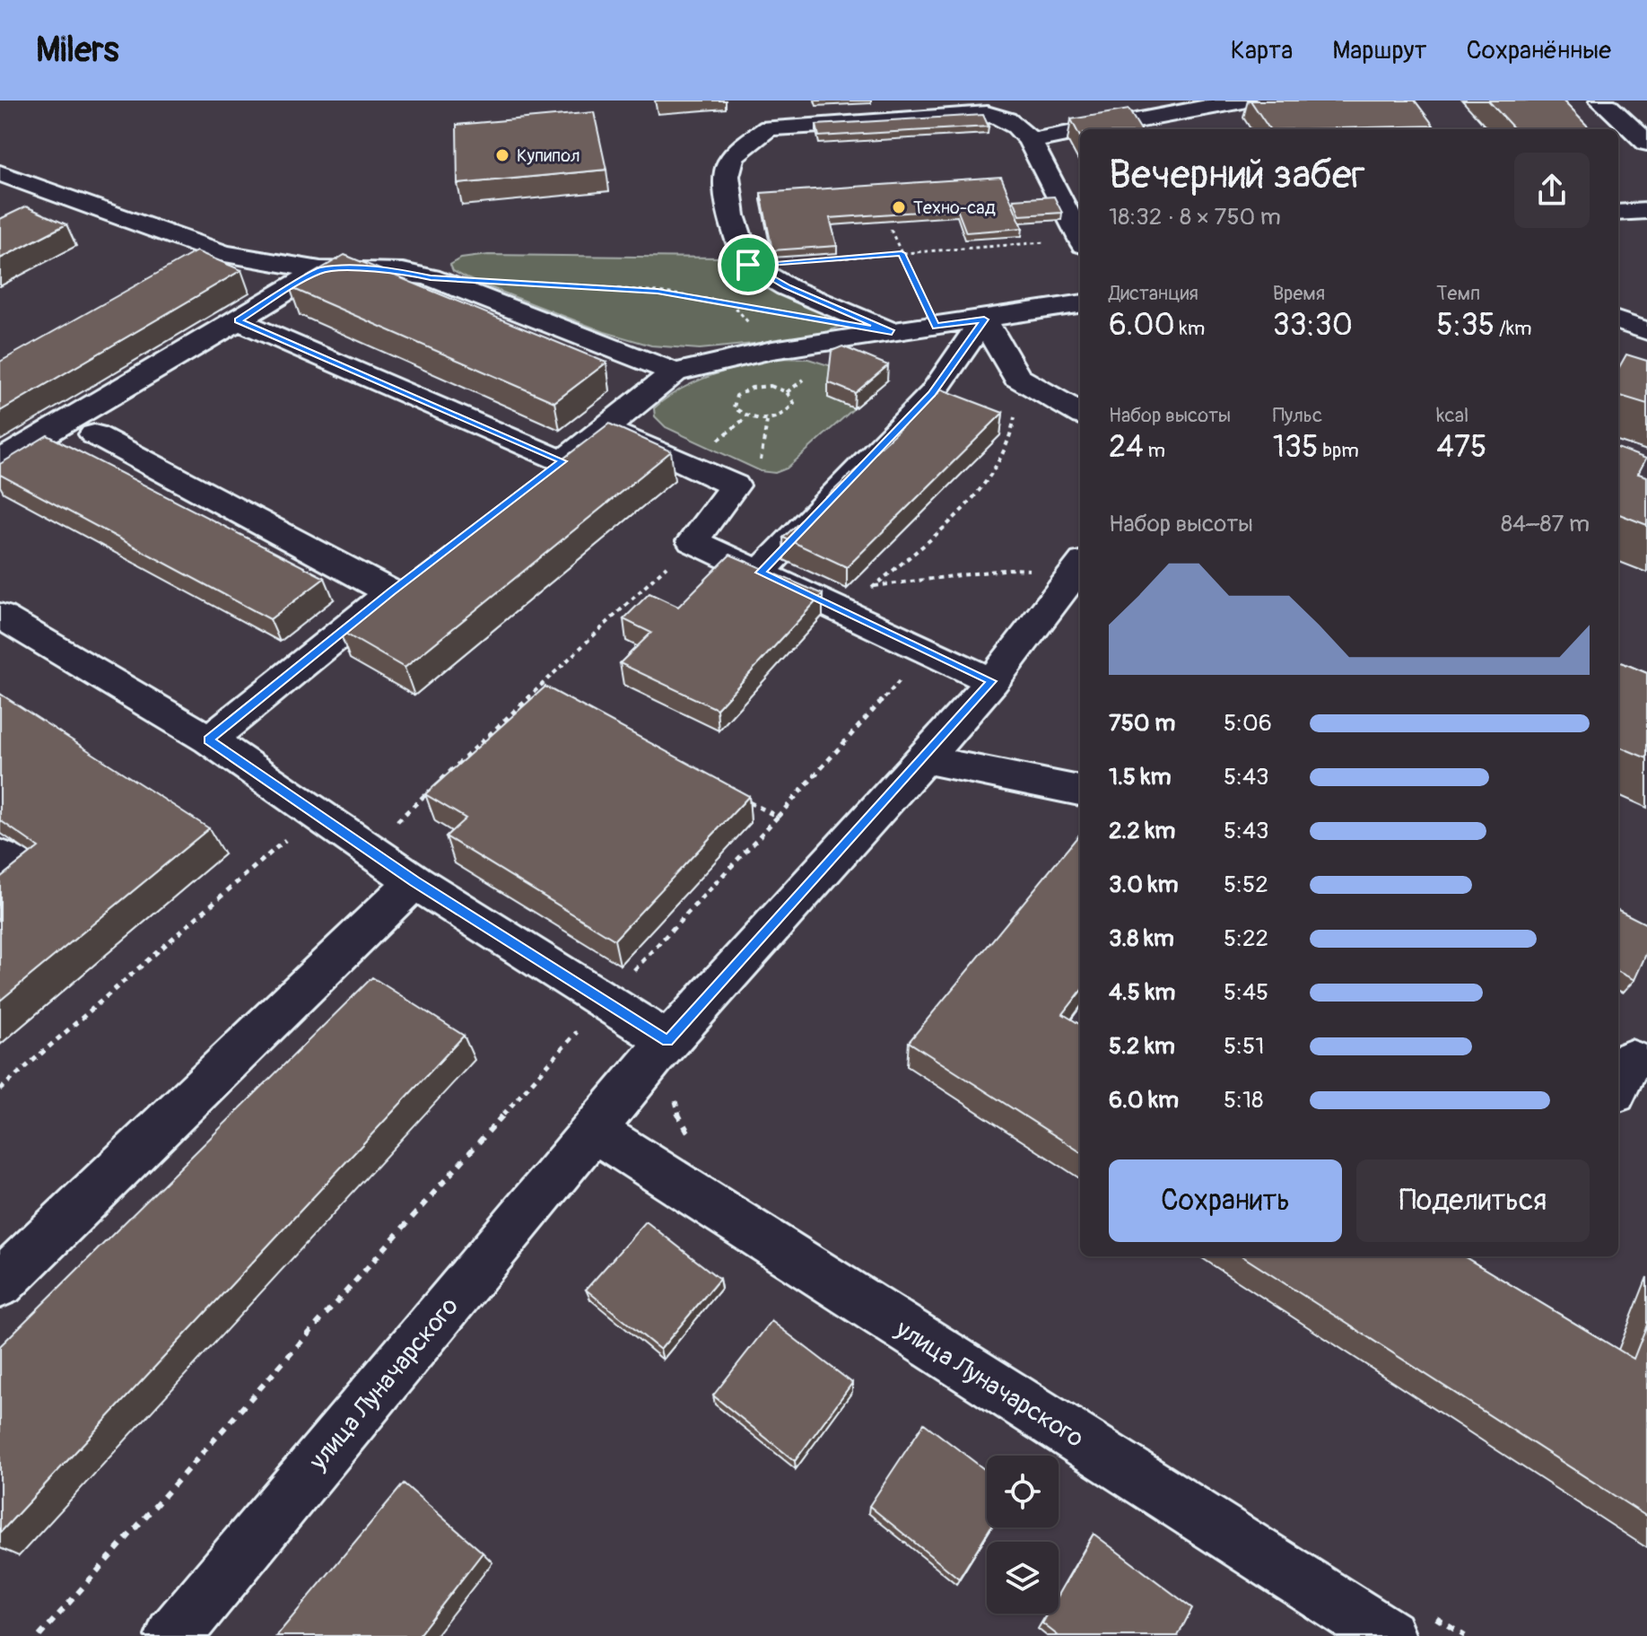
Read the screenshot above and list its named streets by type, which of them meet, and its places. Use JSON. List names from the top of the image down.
{
  "streets": {
    "street": ["улица Луначарского"]
  },
  "places": ["Купипол", "Техно-сад"],
  "page": {
    "header": "Milers",
    "nav": ["Карта", "Маршрут", "Сохранённые"],
    "heading": ["Вечерний забег", "18:32 · 8 × 750 m"],
    "stats": [
      ["Дистанция", "6.00 km"],
      ["Время", "33:30"],
      ["Темп", "5:35 /km"],
      ["Набор высоты", "24 m"],
      ["Пульс", "135 bpm"],
      ["kcal", "475"]
    ],
    "chart": ["Набор высоты", "84–87 m"],
    "list": [
      {
        "name": "750 m",
        "note": "5:06"
      },
      {
        "name": "1.5 km",
        "note": "5:43"
      },
      {
        "name": "2.2 km",
        "note": "5:43"
      },
      {
        "name": "3.0 km",
        "note": "5:52"
      },
      {
        "name": "3.8 km",
        "note": "5:22"
      },
      {
        "name": "4.5 km",
        "note": "5:45"
      },
      {
        "name": "5.2 km",
        "note": "5:51"
      },
      {
        "name": "6.0 km",
        "note": "5:18"
      }
    ],
    "buttons": ["Сохранить", "Поделиться"]
  }
}
